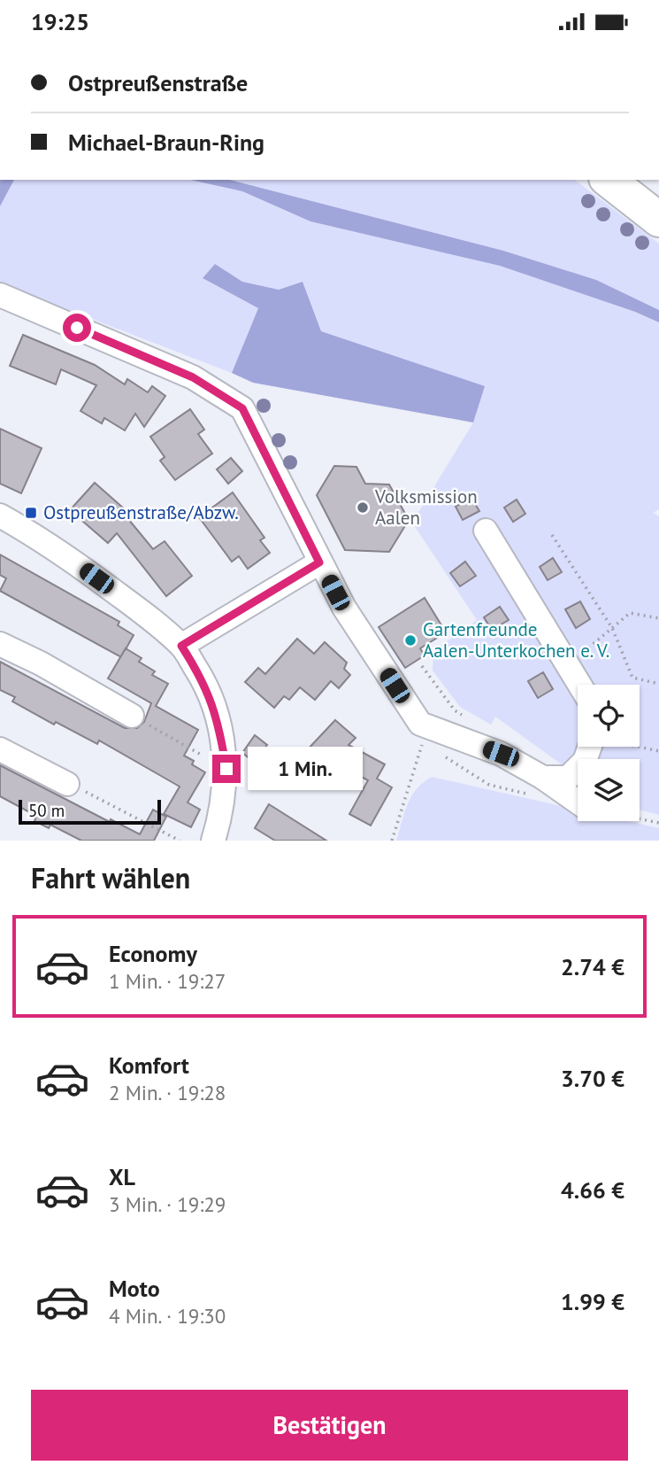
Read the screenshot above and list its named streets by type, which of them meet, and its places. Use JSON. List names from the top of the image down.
{
  "places": {
    "other": ["Volksmission Aalen", "Gartenfreunde Aalen-Unterkochen e. V."],
    "transit": ["Ostpreußenstraße/Abzw."]
  },
  "scale_bar": "50 m",
  "page": {
    "status": "19:25",
    "banner": ["Ostpreußenstraße", "Michael-Braun-Ring"],
    "bubble": "1 Min.",
    "scale": "50 m",
    "heading": "Fahrt wählen",
    "list": [
      {
        "name": "Economy",
        "note": "1 Min. · 19:27",
        "value": "2.74 €"
      },
      {
        "name": "Komfort",
        "note": "2 Min. · 19:28",
        "value": "3.70 €"
      },
      {
        "name": "XL",
        "note": "3 Min. · 19:29",
        "value": "4.66 €"
      },
      {
        "name": "Moto",
        "note": "4 Min. · 19:30",
        "value": "1.99 €"
      }
    ],
    "buttons": "Bestätigen"
  }
}
